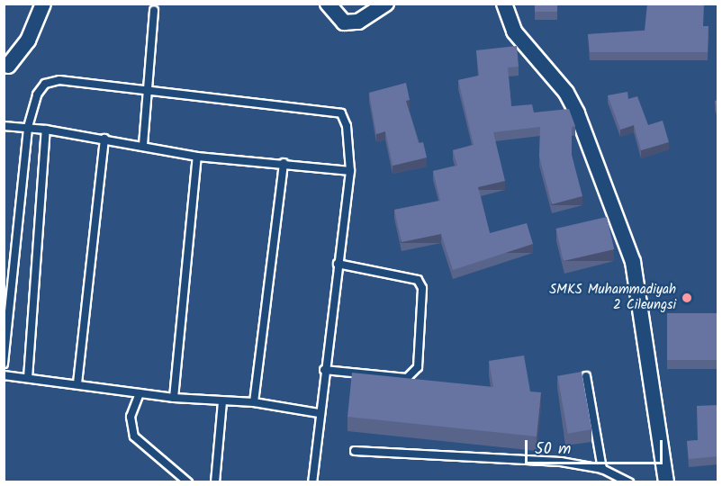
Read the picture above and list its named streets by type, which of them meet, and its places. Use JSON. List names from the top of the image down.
{
  "places": ["SMKS Muhammadiyah 2 Cileungsi"],
  "scale_bar": "50 m"
}
